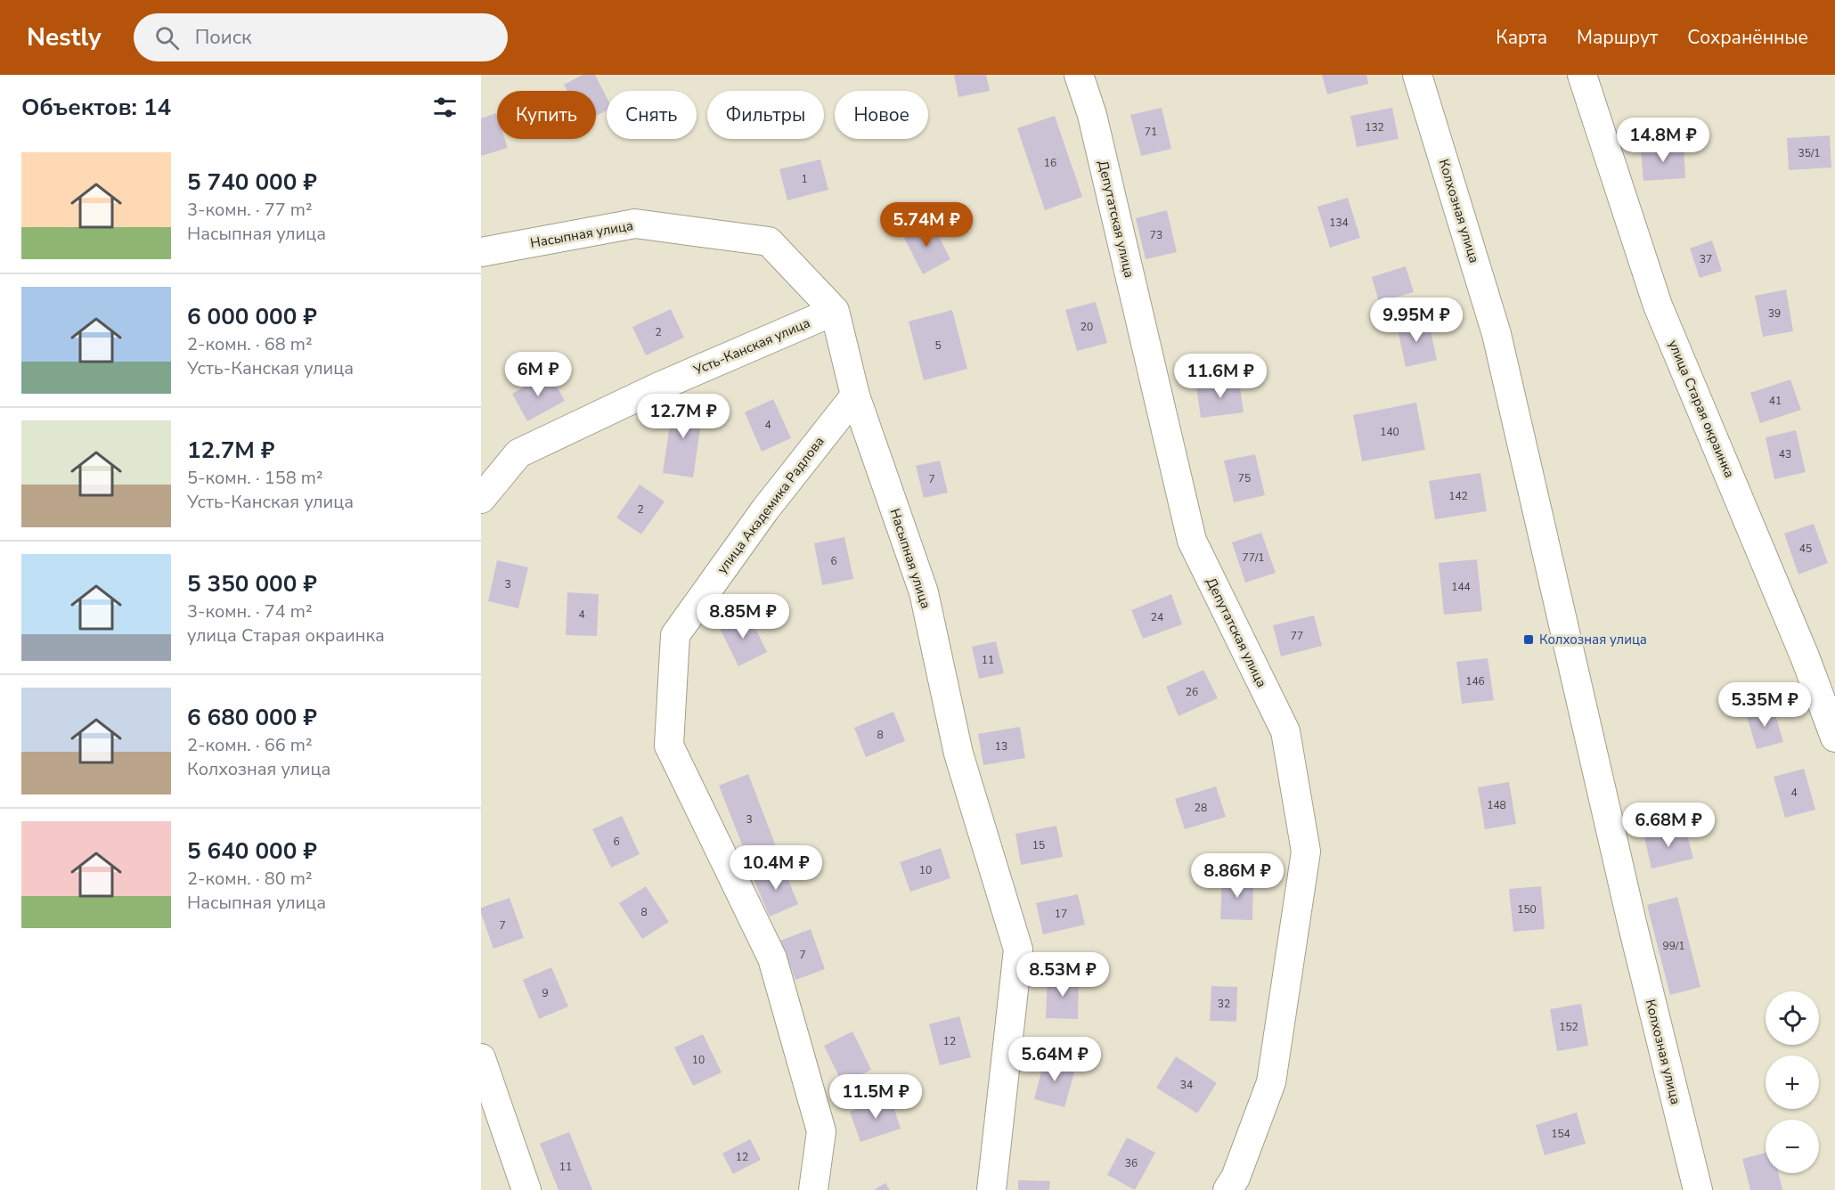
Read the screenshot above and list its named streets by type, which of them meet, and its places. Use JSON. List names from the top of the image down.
{
  "streets": {
    "street": [
      "Колхозная улица",
      "Депутатская улица",
      "Насыпная улица",
      "Усть-Канская улица",
      "улица Старая окраинка",
      "улица Академика Радлова"
    ]
  },
  "crossings": [
    ["Насыпная улица", "Усть-Канская улица"],
    ["Насыпная улица", "улица Академика Радлова"]
  ],
  "places": {
    "transit": ["Колхозная улица"]
  },
  "house_numbers": [
    "132",
    "71",
    "35/1",
    "16",
    "1",
    "134",
    "73",
    "37",
    "39",
    "20",
    "2",
    "5",
    "41",
    "4",
    "140",
    "43",
    "75",
    "7",
    "142",
    "2",
    "45",
    "77/1",
    "6",
    "3",
    "144",
    "4",
    "24",
    "77",
    "11",
    "146",
    "26",
    "8",
    "13",
    "4",
    "148",
    "28",
    "3",
    "6",
    "15",
    "10",
    "150",
    "8",
    "17",
    "7",
    "99/1",
    "7",
    "9",
    "32",
    "152",
    "12",
    "10",
    "34",
    "154",
    "12",
    "36",
    "11"
  ],
  "page": {
    "header": "Nestly",
    "search": "Поиск",
    "nav": ["Карта", "Маршрут", "Сохранённые"],
    "heading": "Объектов: 14",
    "chip": [
      "Купить",
      "Снять",
      "Фильтры",
      "Новое"
    ],
    "price": [
      "14.8M ₽",
      "5.74M ₽",
      "9.95M ₽",
      "6M ₽",
      "11.6M ₽",
      "12.7M ₽",
      "8.85M ₽",
      "5.35M ₽",
      "6.68M ₽",
      "10.4M ₽",
      "8.86M ₽",
      "8.53M ₽",
      "5.64M ₽",
      "11.5M ₽"
    ],
    "list": [
      {
        "name": "5 740 000 ₽",
        "note": "3-комн. · 77 m² · Насыпная улица"
      },
      {
        "name": "6 000 000 ₽",
        "note": "2-комн. · 68 m² · Усть-Канская улица"
      },
      {
        "name": "12.7M ₽",
        "note": "5-комн. · 158 m² · Усть-Канская улица"
      },
      {
        "name": "5 350 000 ₽",
        "note": "3-комн. · 74 m² · улица Старая окраинка"
      },
      {
        "name": "6 680 000 ₽",
        "note": "2-комн. · 66 m² · Колхозная улица"
      },
      {
        "name": "5 640 000 ₽",
        "note": "2-комн. · 80 m² · Насыпная улица"
      }
    ],
    "map_buttons": ["+", "−"]
  }
}
